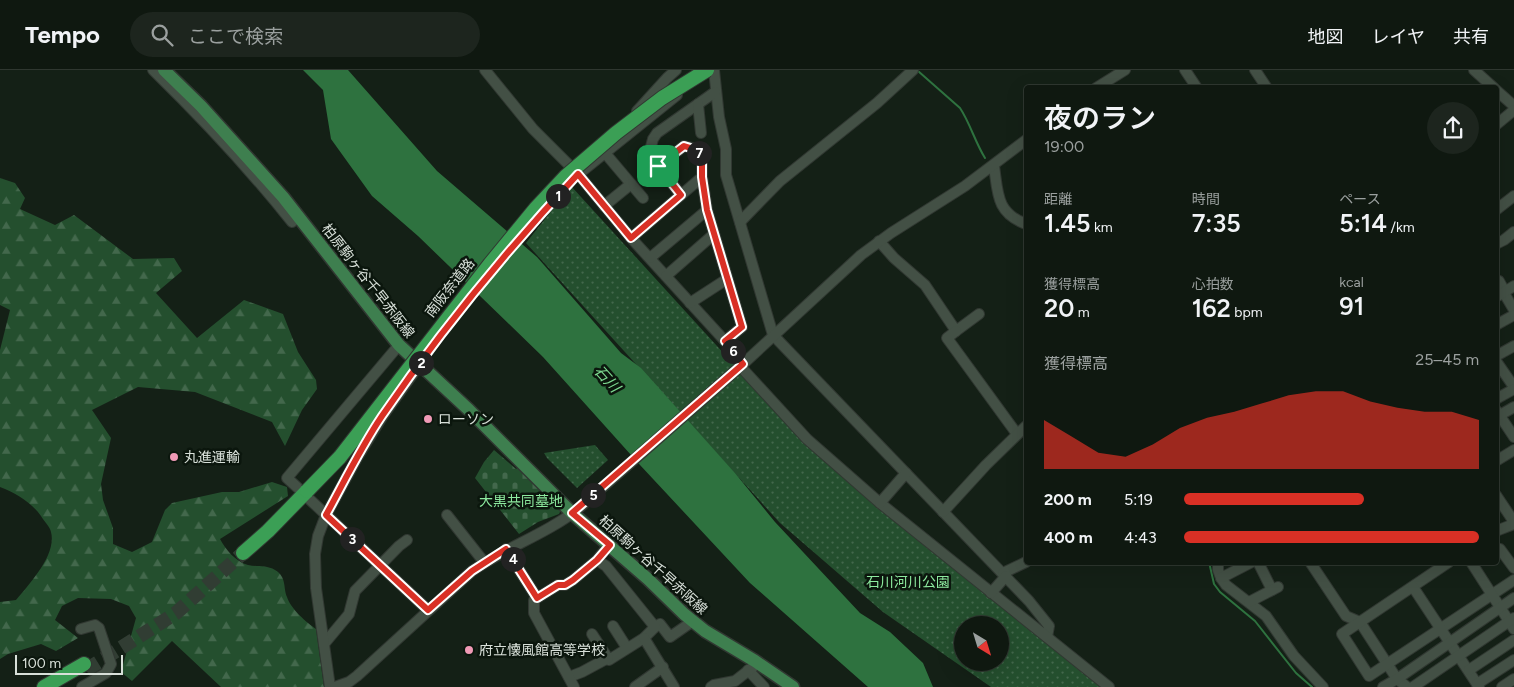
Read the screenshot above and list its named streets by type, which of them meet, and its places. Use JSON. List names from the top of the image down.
{
  "streets": {
    "highway": ["南阪奈道路"],
    "main road": ["柏原駒ヶ谷千早赤阪線"]
  },
  "water": ["石川"],
  "parks": ["大黒共同墓地", "石川河川公園"],
  "places": ["ローソン", "丸進運輸", "府立懐風館高等学校"],
  "scale_bar": "100 m",
  "north": "bottom right",
  "page": {
    "header": "Tempo",
    "search": "ここで検索",
    "nav": ["地図", "レイヤ", "共有"],
    "heading": ["夜のラン", "19:00"],
    "pins": [
      "7",
      "1",
      "6",
      "2",
      "5",
      "3",
      "4"
    ],
    "stats": [
      ["距離", "1.45 km"],
      ["時間", "7:35"],
      ["ペース", "5:14 /km"],
      ["獲得標高", "20 m"],
      ["心拍数", "162 bpm"],
      ["kcal", "91"]
    ],
    "chart": ["獲得標高", "25–45 m"],
    "list": [
      {
        "name": "200 m",
        "note": "5:19"
      },
      {
        "name": "400 m",
        "note": "4:43"
      }
    ],
    "scale": "100 m"
  }
}
